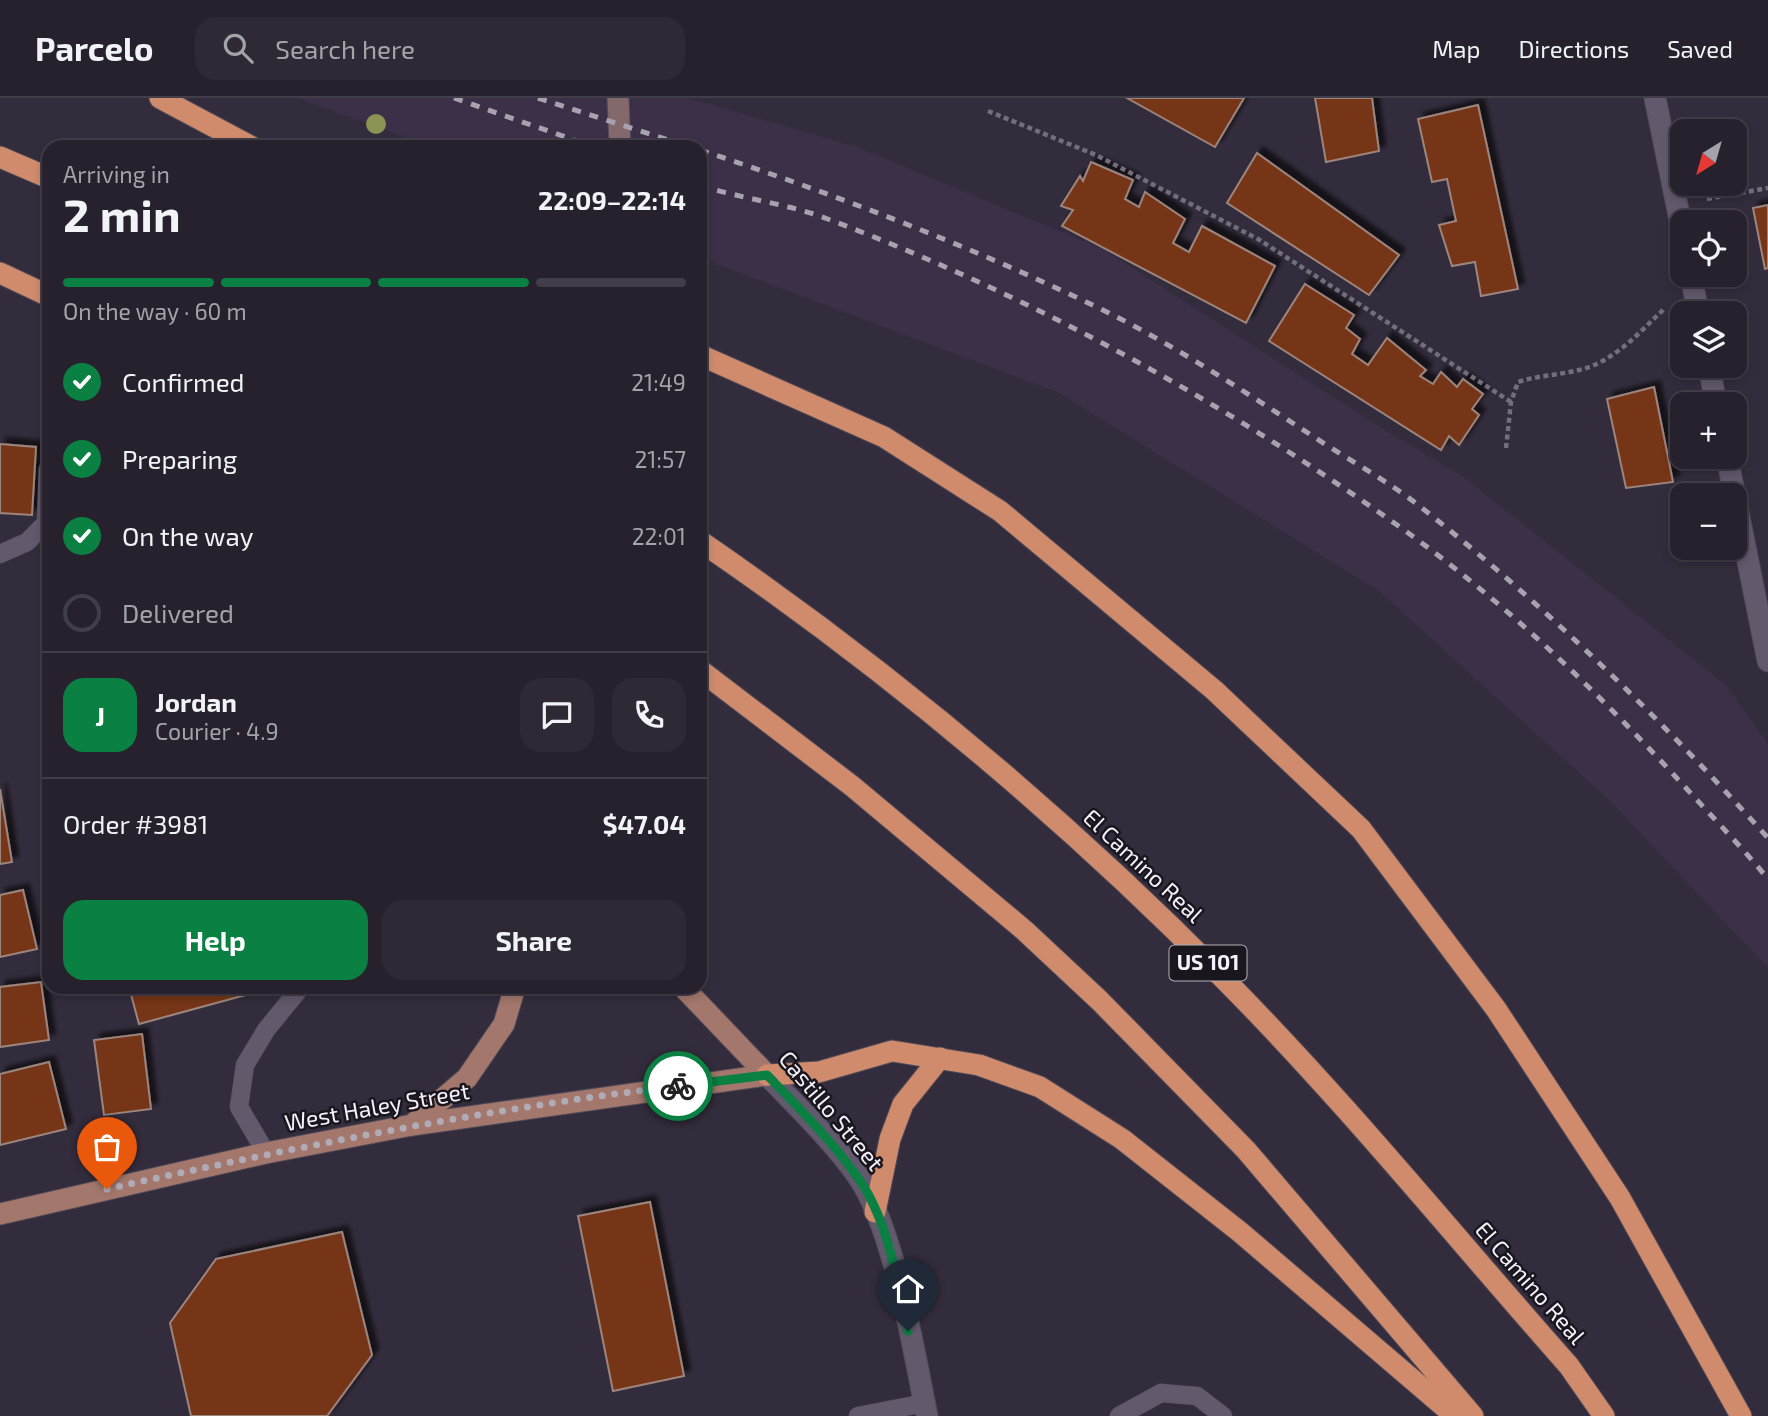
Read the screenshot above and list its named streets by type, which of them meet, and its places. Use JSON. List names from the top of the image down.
{
  "streets": {
    "highway": ["El Camino Real", "US 101"],
    "main road": ["West Haley Street", "Castillo Street"]
  },
  "crossings": [
    ["West Haley Street", "Castillo Street"]
  ],
  "north": "bottom left",
  "page": {
    "header": "Parcelo",
    "search": "Search here",
    "nav": ["Map", "Directions", "Saved"],
    "map_buttons": ["+", "−"],
    "heading": ["2 min", "Arriving in", "22:09–22:14"],
    "panel": [
      "Jordan",
      "Courier · 4.9",
      "Order #3981",
      "$47.04"
    ],
    "bar": "On the way · 60 m",
    "list": [
      ["Confirmed", "21:49"],
      ["Preparing", "21:57"],
      ["On the way", "22:01"],
      "Delivered"
    ],
    "round": "J",
    "buttons": ["Help", "Share"]
  }
}
